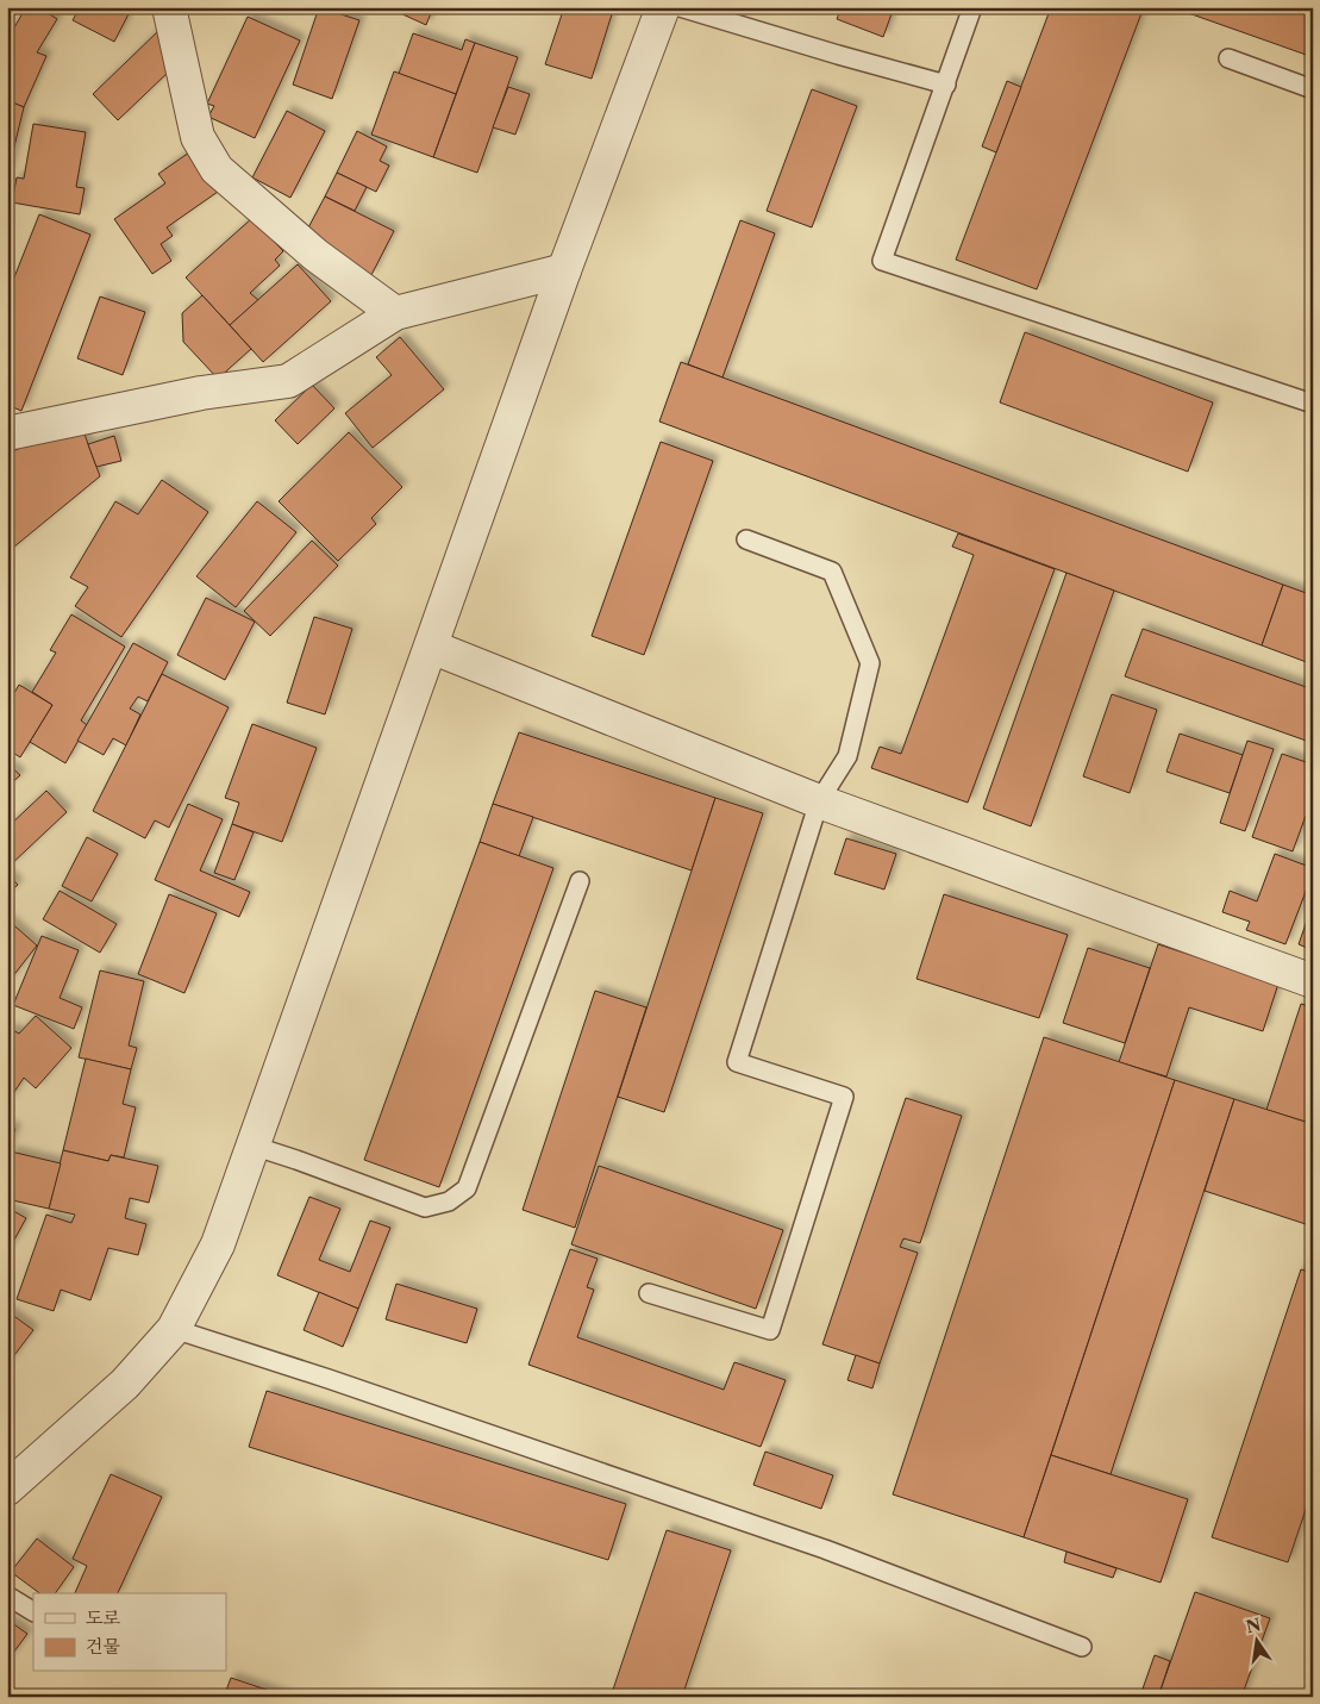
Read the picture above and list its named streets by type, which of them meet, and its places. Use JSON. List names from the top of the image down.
{
  "legend": ["도로", "건물"],
  "north": "top"
}
